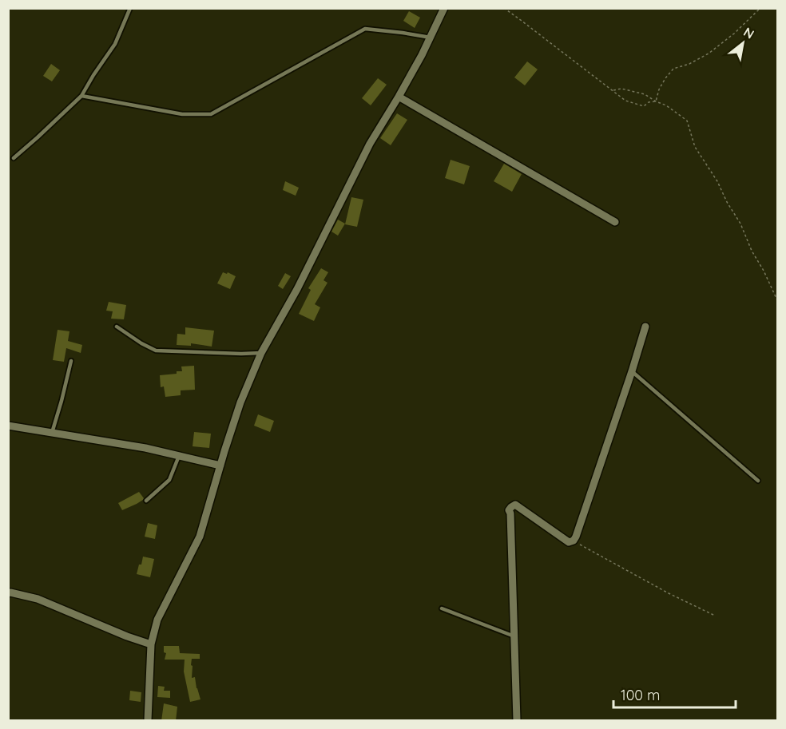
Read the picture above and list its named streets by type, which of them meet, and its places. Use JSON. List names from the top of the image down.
{
  "scale_bar": "100 m",
  "north": "top right"
}
